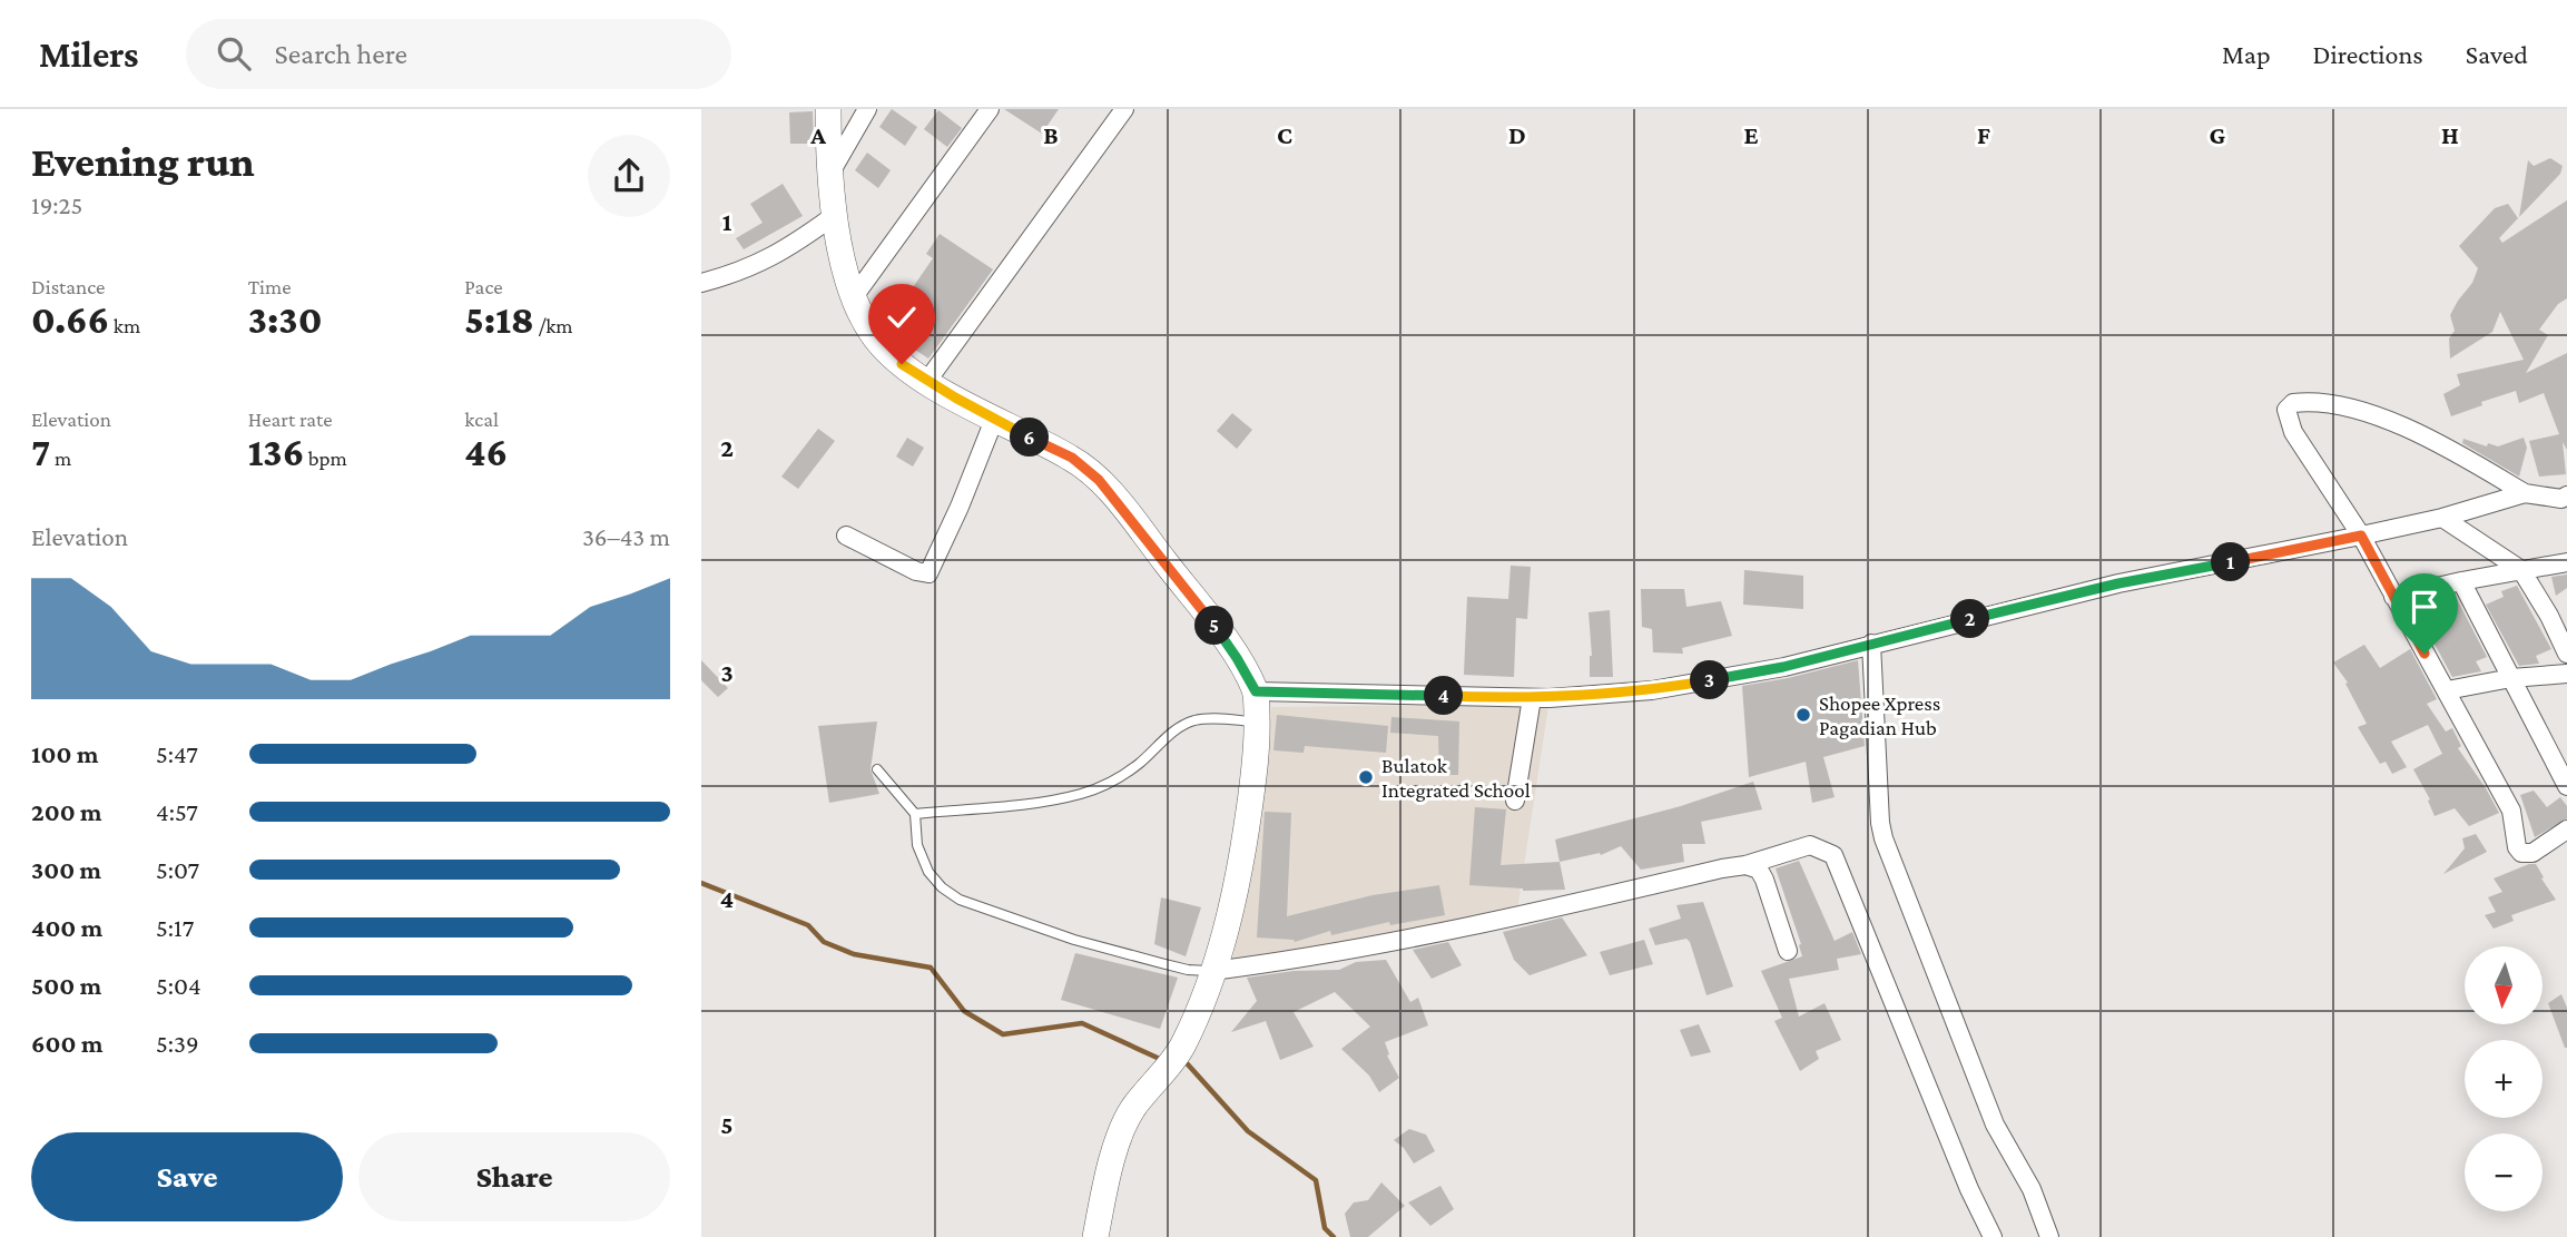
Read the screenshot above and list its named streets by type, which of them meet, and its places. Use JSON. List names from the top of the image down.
{
  "places": ["Shopee Xpress Pagadian Hub", "Bulatok Integrated School"],
  "north": "bottom",
  "page": {
    "header": "Milers",
    "search": "Search here",
    "nav": ["Map", "Directions", "Saved"],
    "heading": ["Evening run", "19:25"],
    "stats": [
      ["Distance", "0.66 km"],
      ["Time", "3:30"],
      ["Pace", "5:18 /km"],
      ["Elevation", "7 m"],
      ["Heart rate", "136 bpm"],
      ["kcal", "46"]
    ],
    "pins": [
      "6",
      "1",
      "2",
      "5",
      "3",
      "4"
    ],
    "chart": ["Elevation", "36–43 m"],
    "list": [
      {
        "name": "100 m",
        "note": "5:47"
      },
      {
        "name": "200 m",
        "note": "4:57"
      },
      {
        "name": "300 m",
        "note": "5:07"
      },
      {
        "name": "400 m",
        "note": "5:17"
      },
      {
        "name": "500 m",
        "note": "5:04"
      },
      {
        "name": "600 m",
        "note": "5:39"
      }
    ],
    "map_buttons": ["+", "−"],
    "buttons": ["Save", "Share"]
  },
  "grid": {
    "columns": [
      "A",
      "B",
      "C",
      "D",
      "E",
      "F",
      "G",
      "H"
    ],
    "rows": [
      "1",
      "2",
      "3",
      "4",
      "5"
    ]
  }
}
